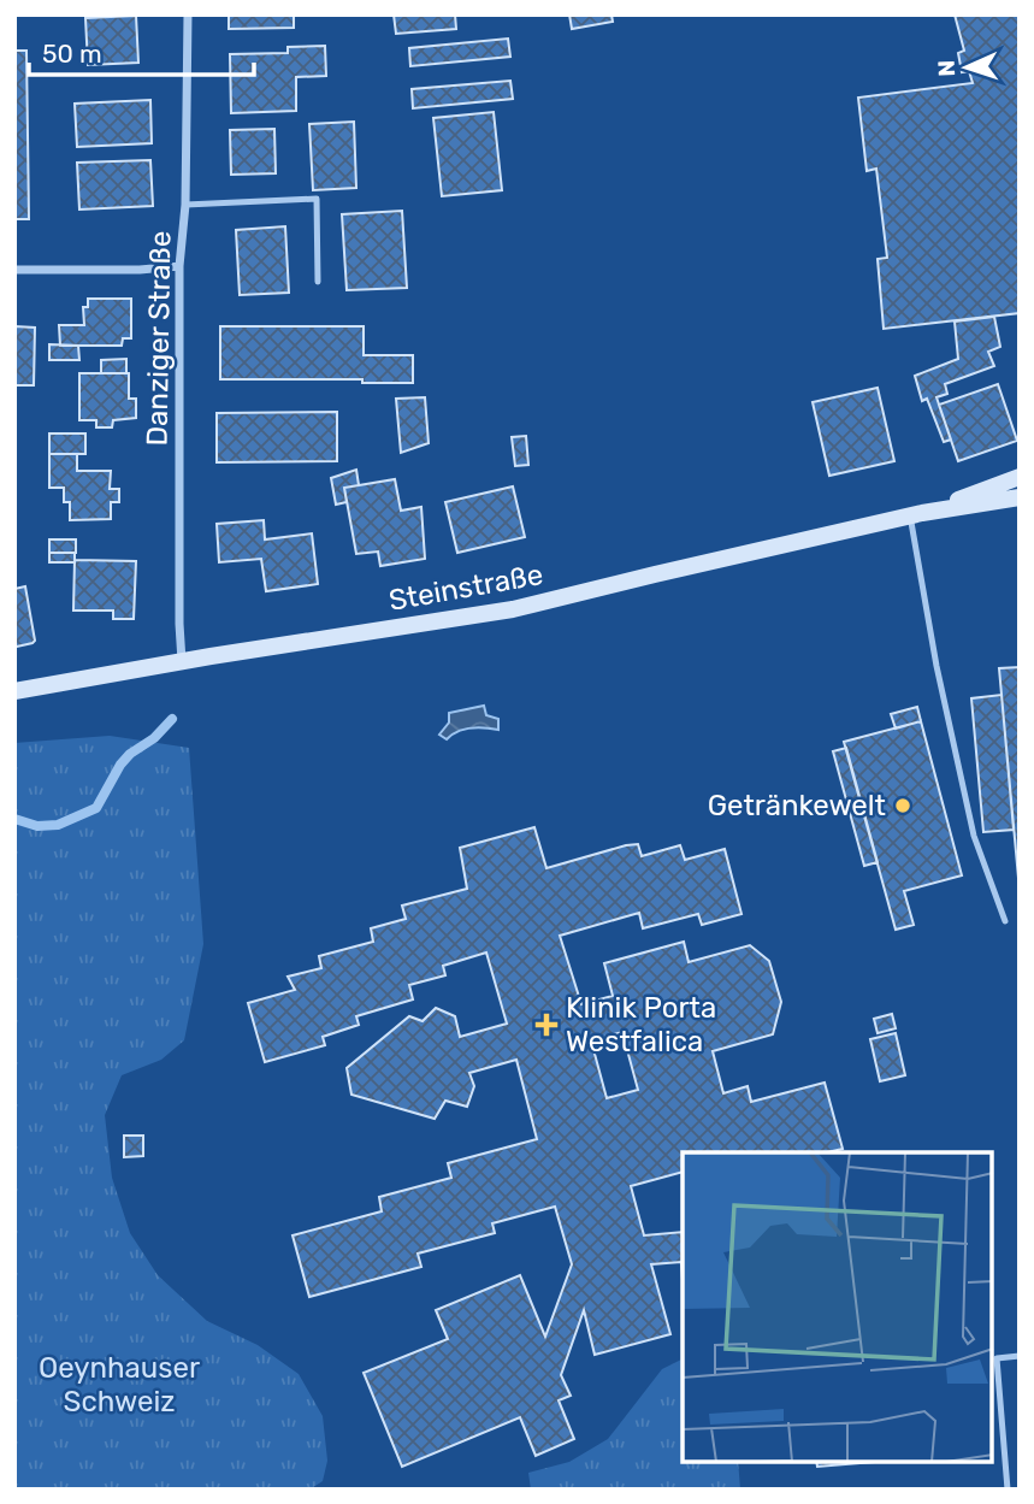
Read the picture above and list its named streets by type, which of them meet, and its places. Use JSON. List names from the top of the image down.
{
  "streets": {
    "main road": ["Steinstraße"],
    "street": ["Danziger Straße"]
  },
  "crossings": [
    ["Danziger Straße", "Steinstraße"]
  ],
  "parks": ["Oeynhauser Schweiz"],
  "places": {
    "other": ["Getränkewelt"],
    "health": ["Klinik Porta Westfalica"]
  },
  "scale_bar": "50 m",
  "north": "left"
}
